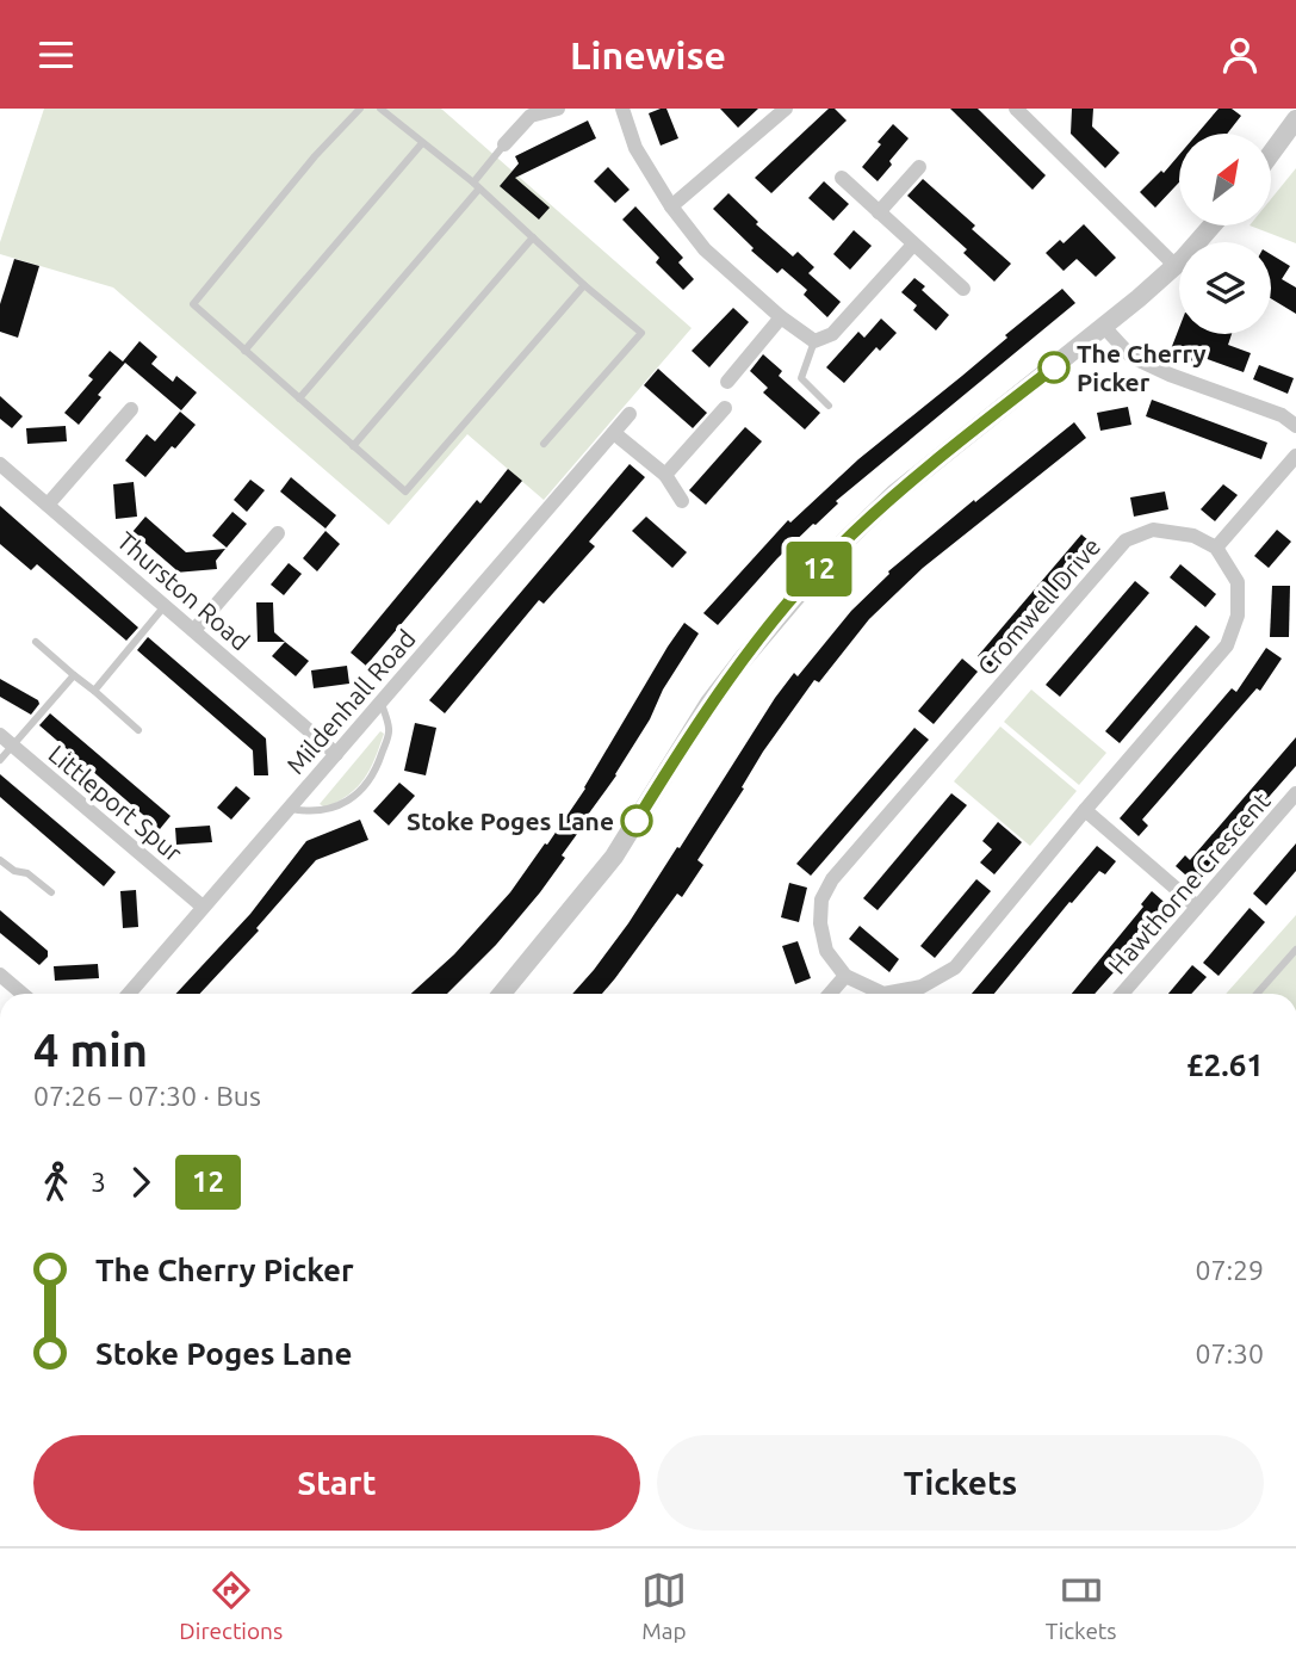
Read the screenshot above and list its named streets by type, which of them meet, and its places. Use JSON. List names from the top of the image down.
{
  "streets": {
    "street": [
      "Thurston Road",
      "Cromwell Drive",
      "Mildenhall Road",
      "Littleport Spur",
      "Hawthorne Crescent"
    ]
  },
  "crossings": [
    ["Thurston Road", "Mildenhall Road"],
    ["Mildenhall Road", "Littleport Spur"]
  ],
  "places": ["The Cherry Picker", "Stoke Poges Lane"],
  "lines": ["bus line 12"],
  "north": "top right",
  "page": {
    "header": "Linewise",
    "on_map": "12",
    "heading": ["4 min", "07:26 – 07:30 · Bus", "£2.61"],
    "legs": ["3", "12"],
    "list": [
      {
        "name": "The Cherry Picker",
        "value": "07:29"
      },
      {
        "name": "Stoke Poges Lane",
        "value": "07:30"
      }
    ],
    "buttons": ["Start", "Tickets"],
    "tabs": ["Directions", "Map", "Tickets"]
  }
}
